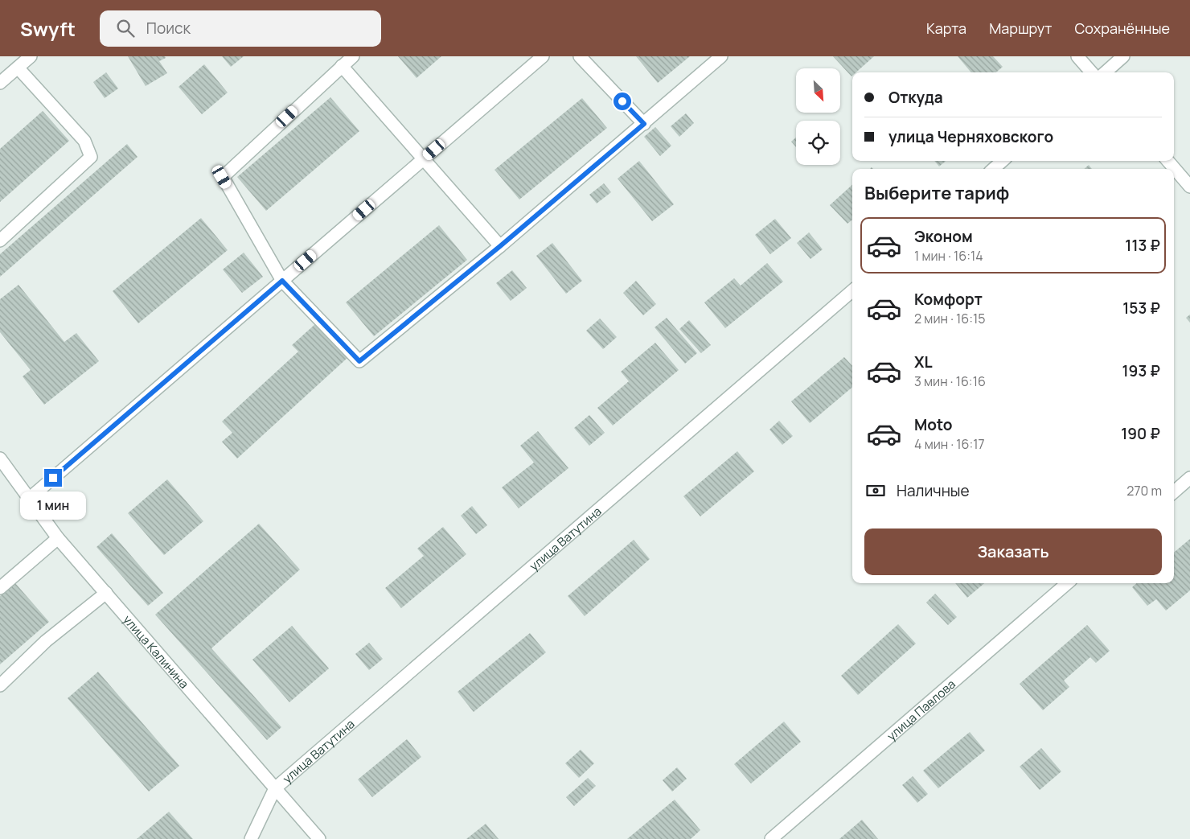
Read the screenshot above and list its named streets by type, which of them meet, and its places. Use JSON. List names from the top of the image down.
{
  "streets": {
    "street": ["улица Ватутина", "улица Калинина", "улица Павлова"]
  },
  "crossings": [
    ["улица Ватутина", "улица Калинина"]
  ],
  "north": "bottom right",
  "page": {
    "header": "Swyft",
    "search": "Поиск",
    "nav": ["Карта", "Маршрут", "Сохранённые"],
    "banner": ["Откуда", "улица Черняховского"],
    "heading": "Выберите тариф",
    "list": [
      {
        "name": "Эконом",
        "note": "1 мин · 16:14",
        "value": "113 ₽"
      },
      {
        "name": "Комфорт",
        "note": "2 мин · 16:15",
        "value": "153 ₽"
      },
      {
        "name": "XL",
        "note": "3 мин · 16:16",
        "value": "193 ₽"
      },
      {
        "name": "Moto",
        "note": "4 мин · 16:17",
        "value": "190 ₽"
      }
    ],
    "pay": ["Наличные", "270 m"],
    "bubble": "1 мин",
    "buttons": "Заказать"
  }
}
